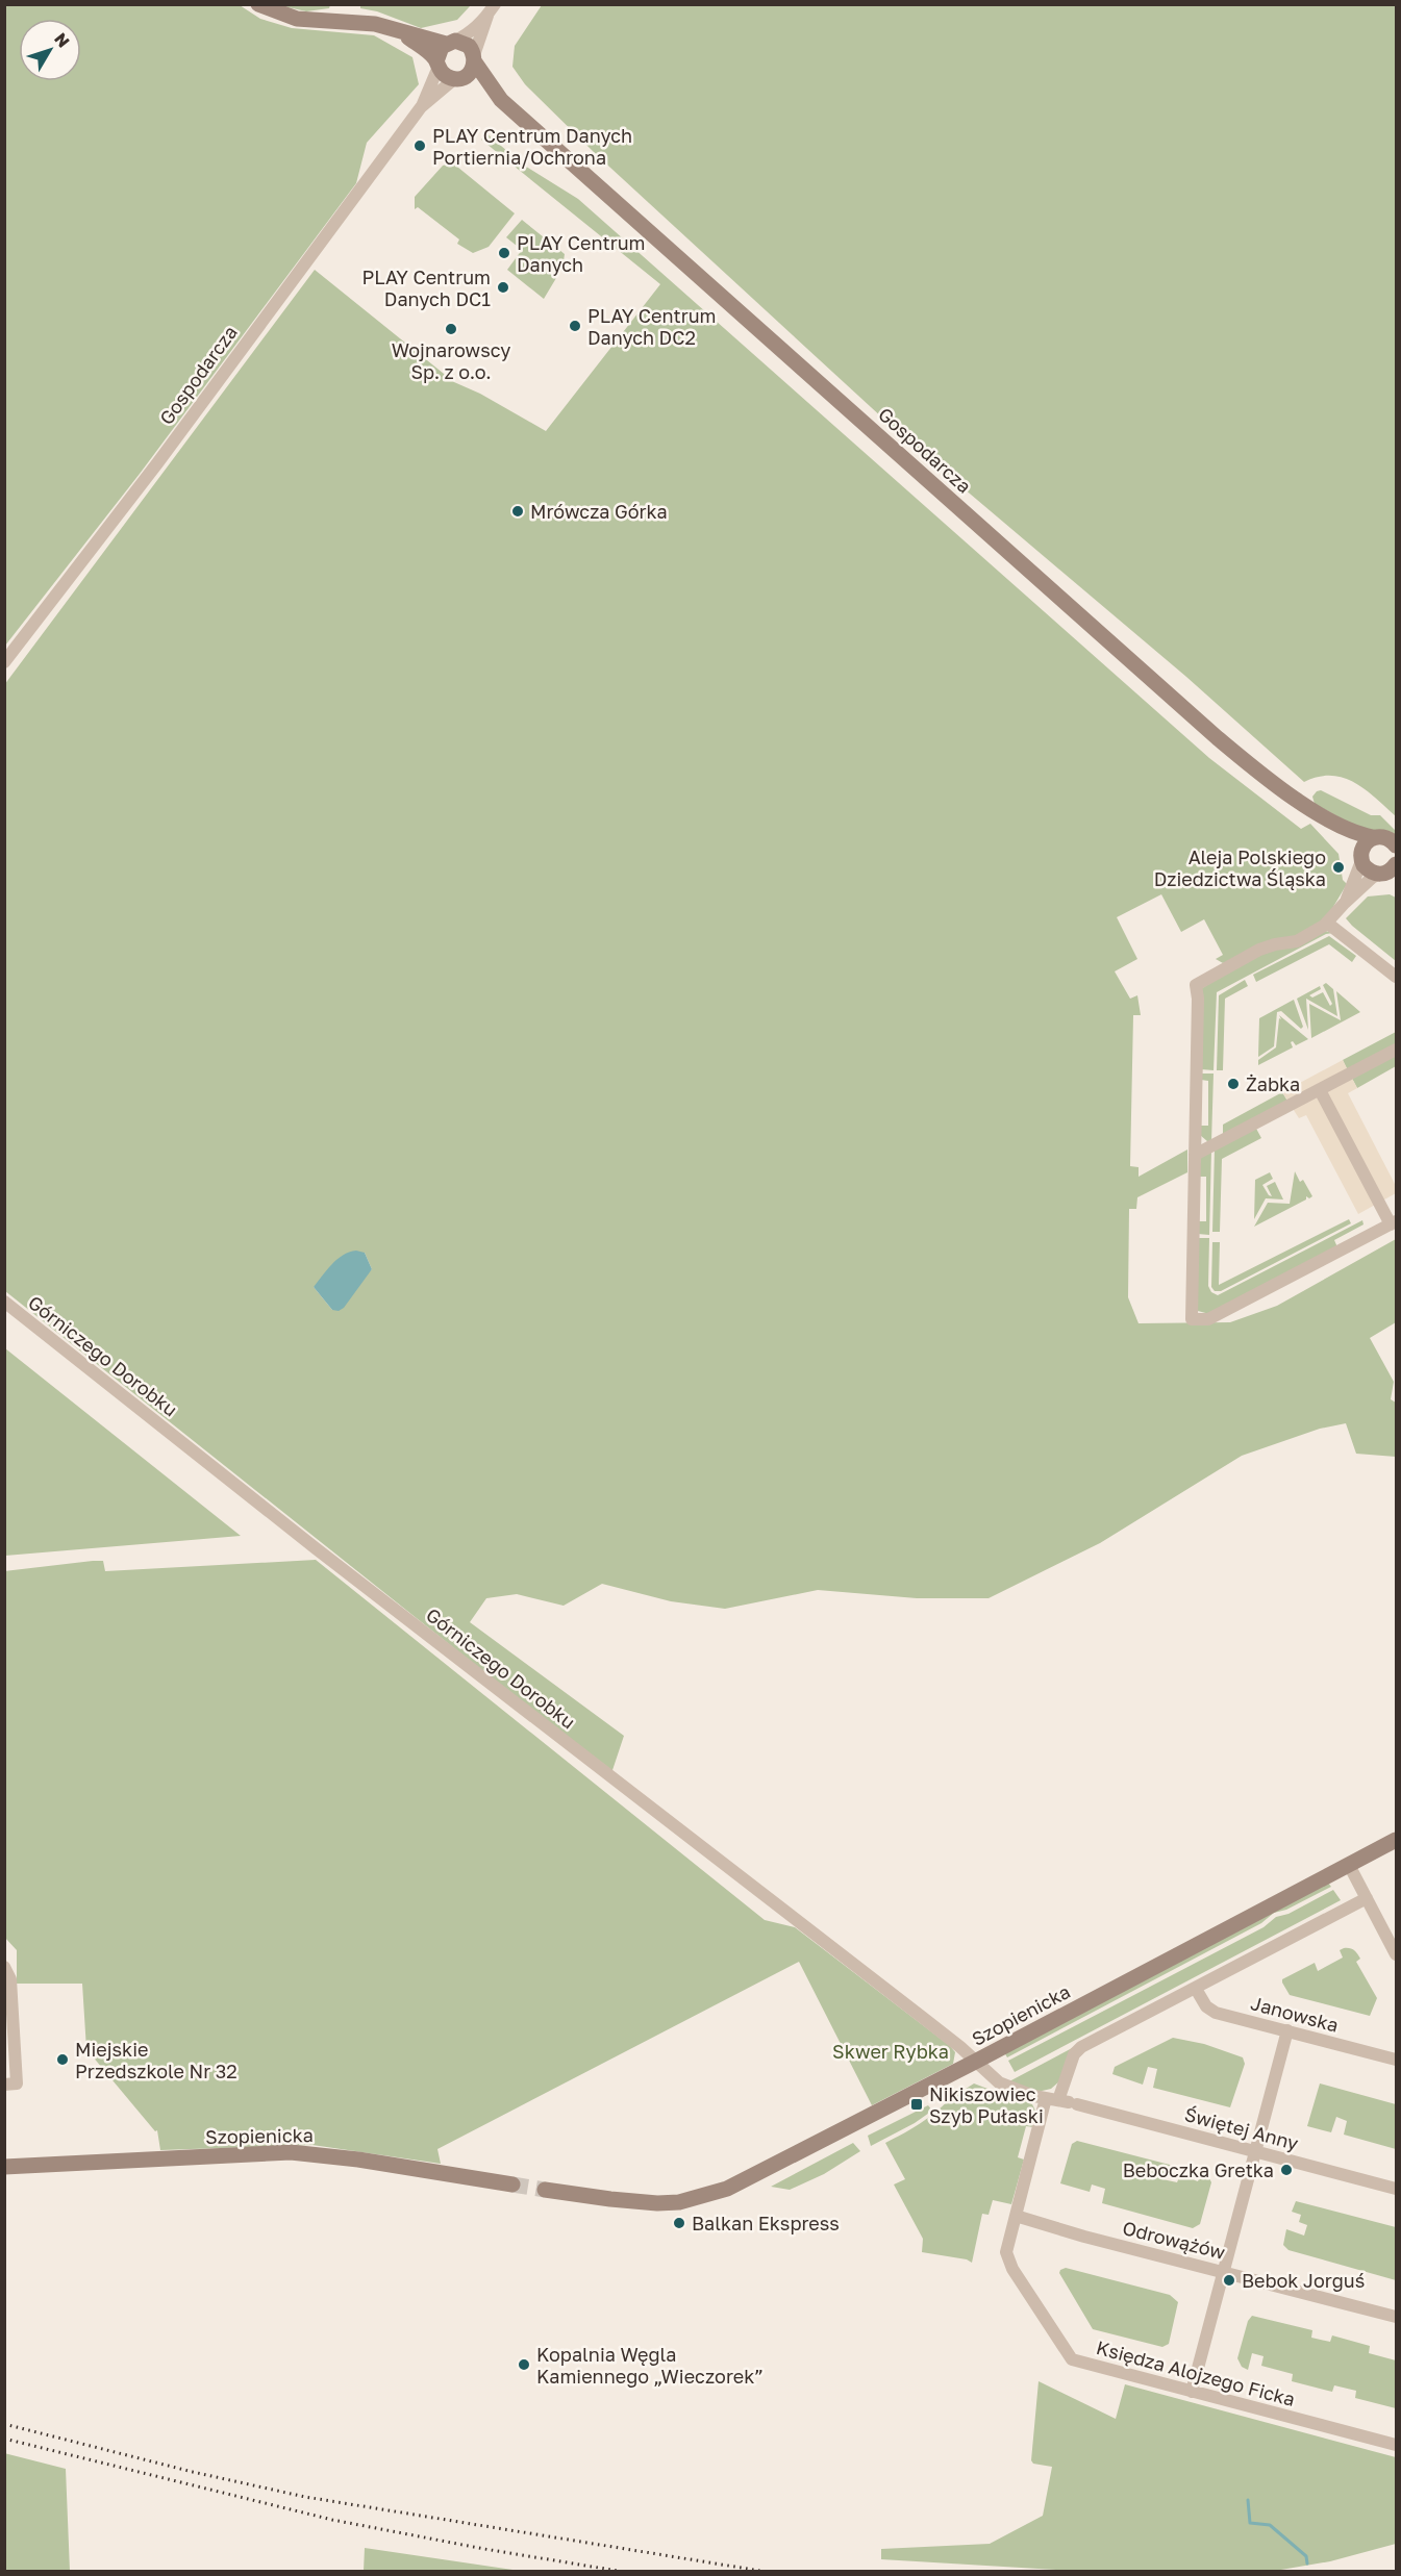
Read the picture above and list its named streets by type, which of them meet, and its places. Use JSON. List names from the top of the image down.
{
  "streets": {
    "street": [
      "Gospodarcza",
      "Górniczego Dorobku",
      "Janowska",
      "Szopienicka",
      "Świętej Anny",
      "Odrowążów",
      "Księdza Alojzego Ficka"
    ]
  },
  "crossings": [
    ["Górniczego Dorobku", "Szopienicka"],
    ["Górniczego Dorobku", "Świętej Anny"],
    ["Szopienicka", "Świętej Anny"],
    ["Świętej Anny", "Księdza Alojzego Ficka"],
    ["Odrowążów", "Księdza Alojzego Ficka"]
  ],
  "parks": ["Skwer Rybka"],
  "places": {
    "other": [
      "PLAY Centrum Danych Portiernia/Ochrona",
      "PLAY Centrum Danych",
      "PLAY Centrum Danych DC1",
      "PLAY Centrum Danych DC2",
      "Wojnarowscy Sp. z o.o.",
      "Mrówcza Górka",
      "Aleja Polskiego Dziedzictwa Śląska",
      "Żabka",
      "Miejskie Przedszkole Nr 32",
      "Beboczka Gretka",
      "Balkan Ekspress",
      "Bebok Jorguś",
      "Kopalnia Węgla Kamiennego „Wieczorek”"
    ],
    "transit": ["Nikiszowiec Szyb Pułaski"]
  },
  "north": "top right"
}
